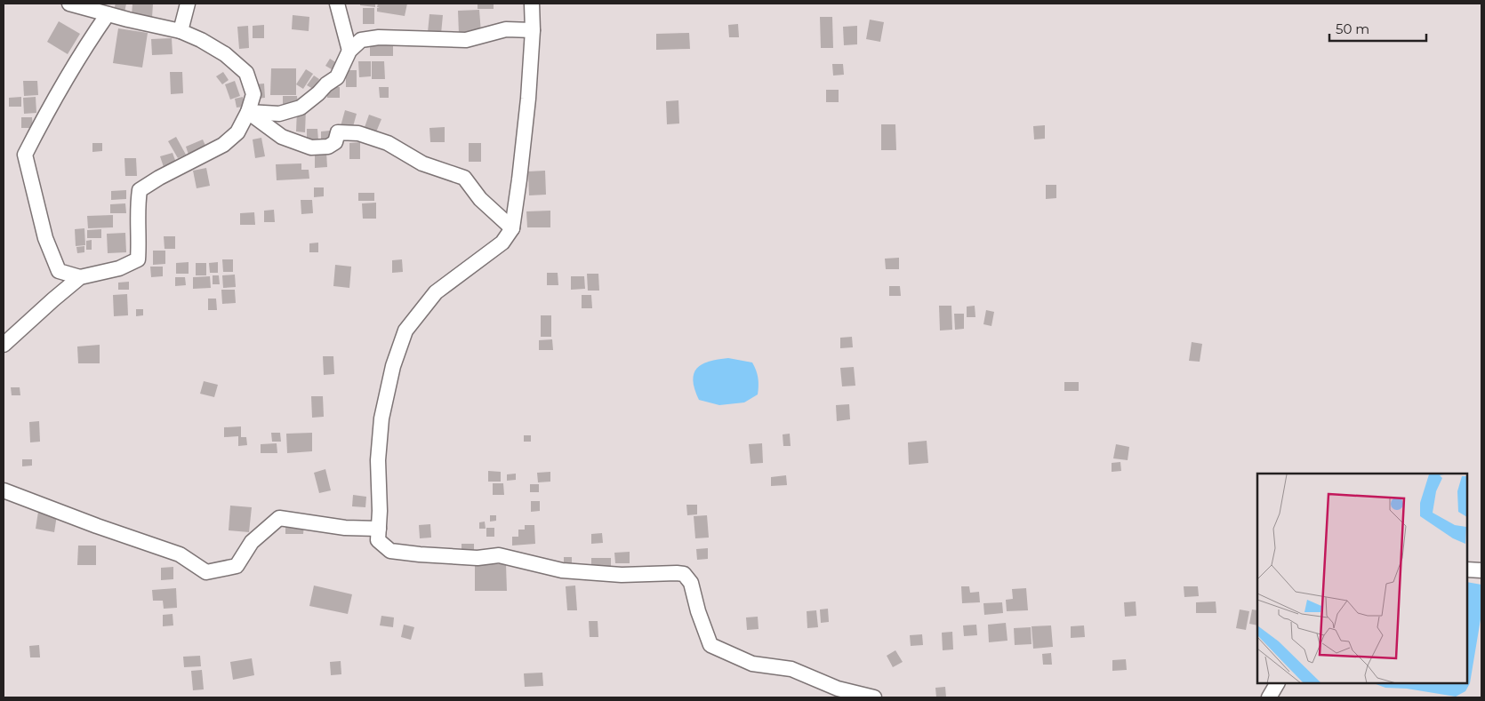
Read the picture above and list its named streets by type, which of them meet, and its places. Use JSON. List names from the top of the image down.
{
  "scale_bar": "50 m"
}
